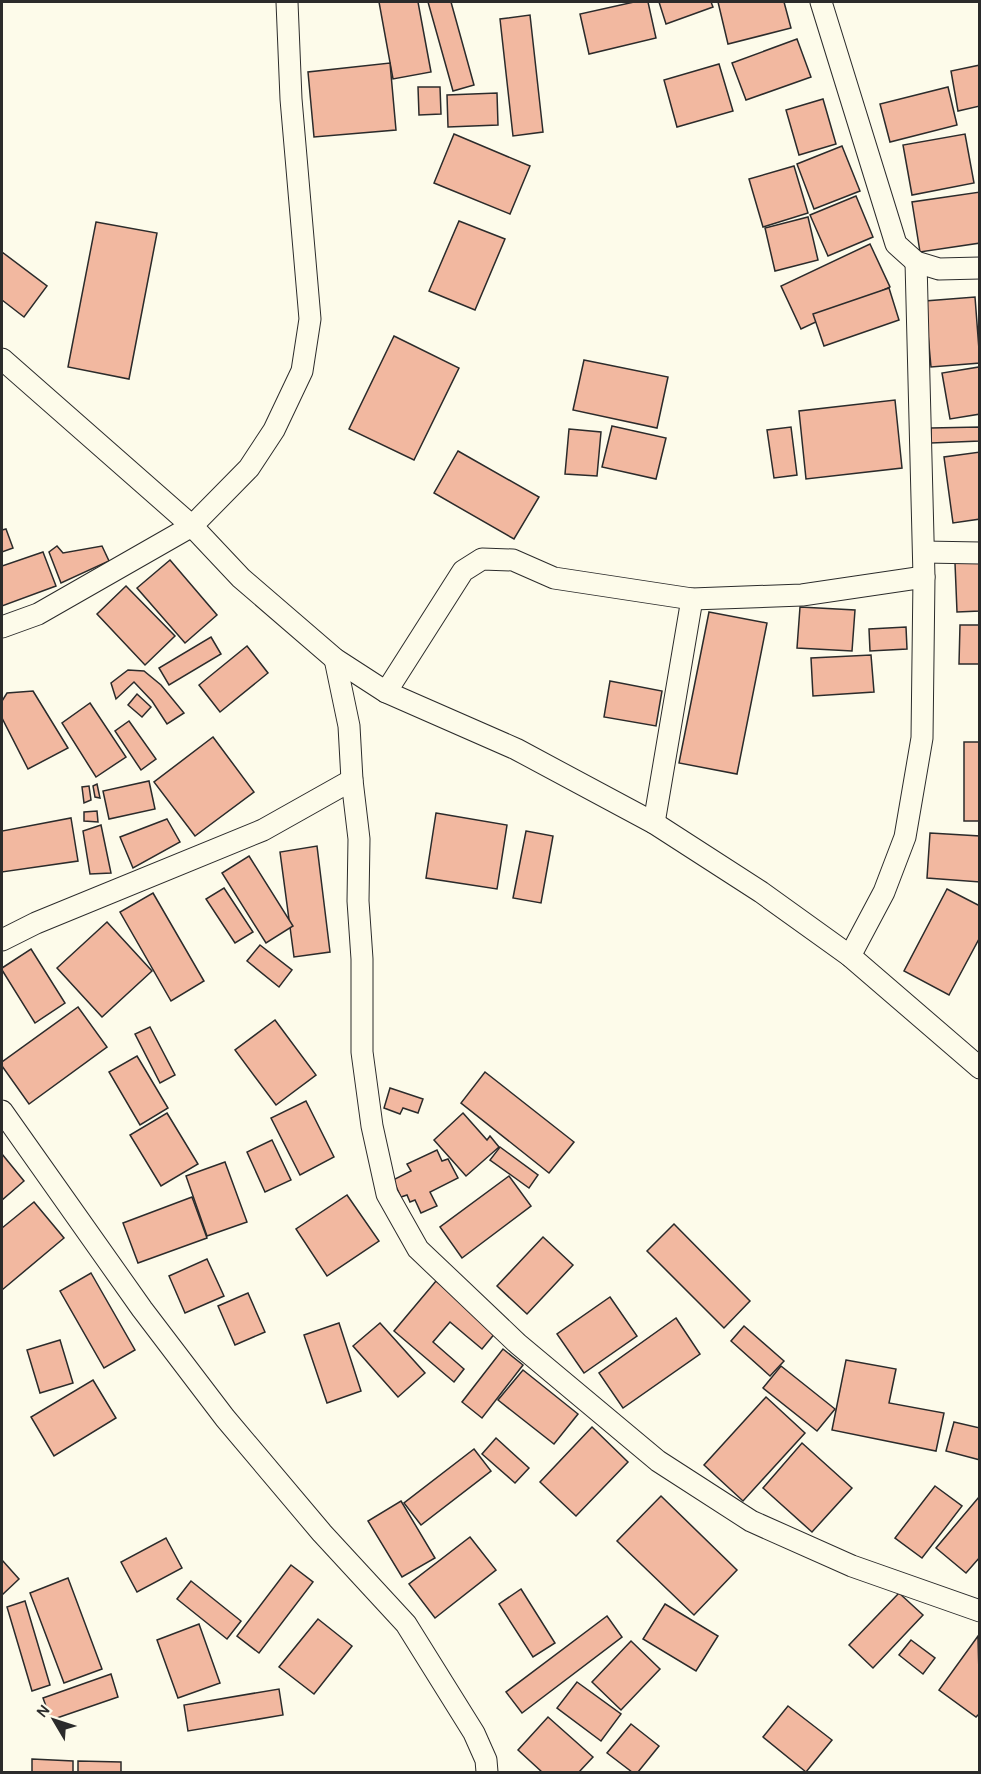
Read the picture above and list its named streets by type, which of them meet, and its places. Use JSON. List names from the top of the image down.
{
  "north": "top left"
}
